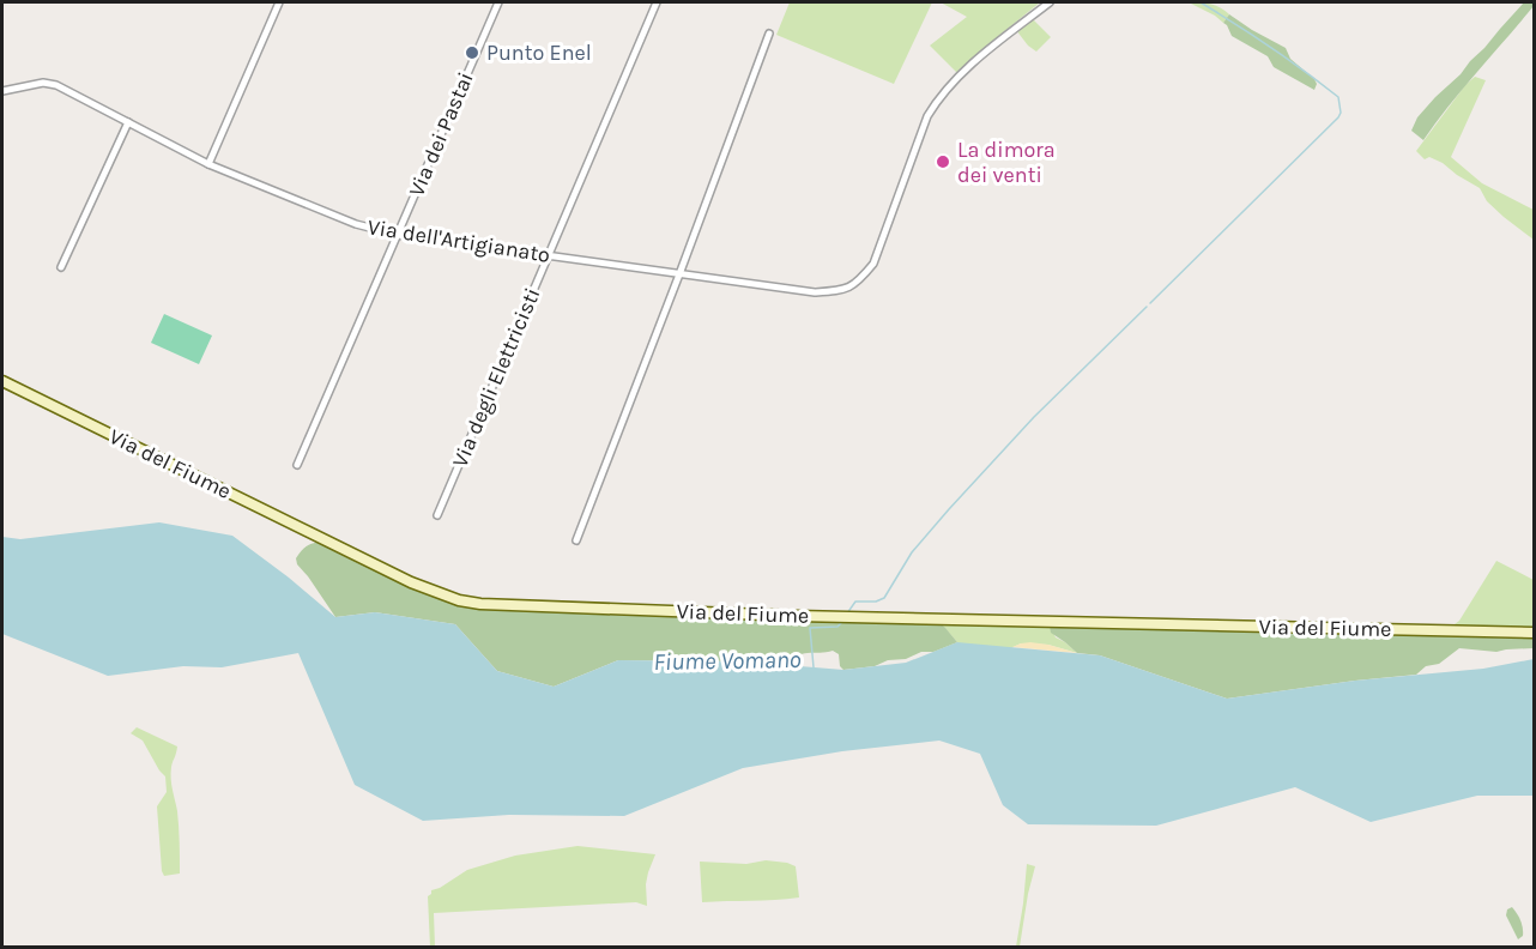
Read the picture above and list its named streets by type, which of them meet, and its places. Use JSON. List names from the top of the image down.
{
  "streets": {
    "street": [
      "Via dei Pastai",
      "Via dell'Artigianato",
      "Via degli Elettricisti",
      "Via del Fiume"
    ]
  },
  "crossings": [
    ["Via dei Pastai", "Via dell'Artigianato"],
    ["Via dell'Artigianato", "Via degli Elettricisti"]
  ],
  "water": ["Fiume Vomano"],
  "places": ["Punto Enel", "La dimora dei venti"]
}
